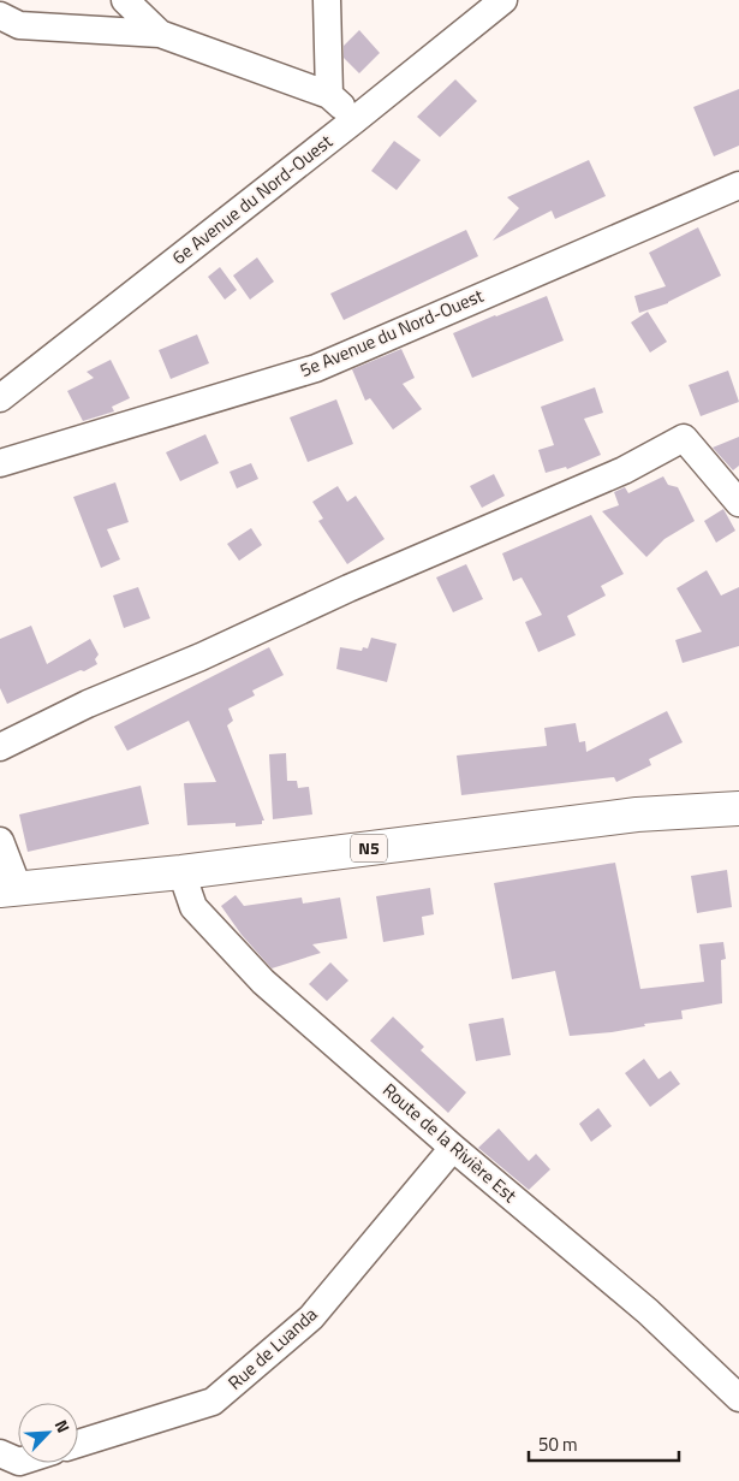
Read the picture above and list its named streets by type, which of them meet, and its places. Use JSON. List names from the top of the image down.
{
  "streets": {
    "highway": ["N5"],
    "street": [
      "6e Avenue du Nord-Ouest",
      "5e Avenue du Nord-Ouest",
      "Route de la Rivière Est",
      "Rue de Luanda"
    ]
  },
  "crossings": [
    ["N5", "Route de la Rivière Est"],
    ["Route de la Rivière Est", "Rue de Luanda"]
  ],
  "scale_bar": "50 m",
  "north": "top right"
}
